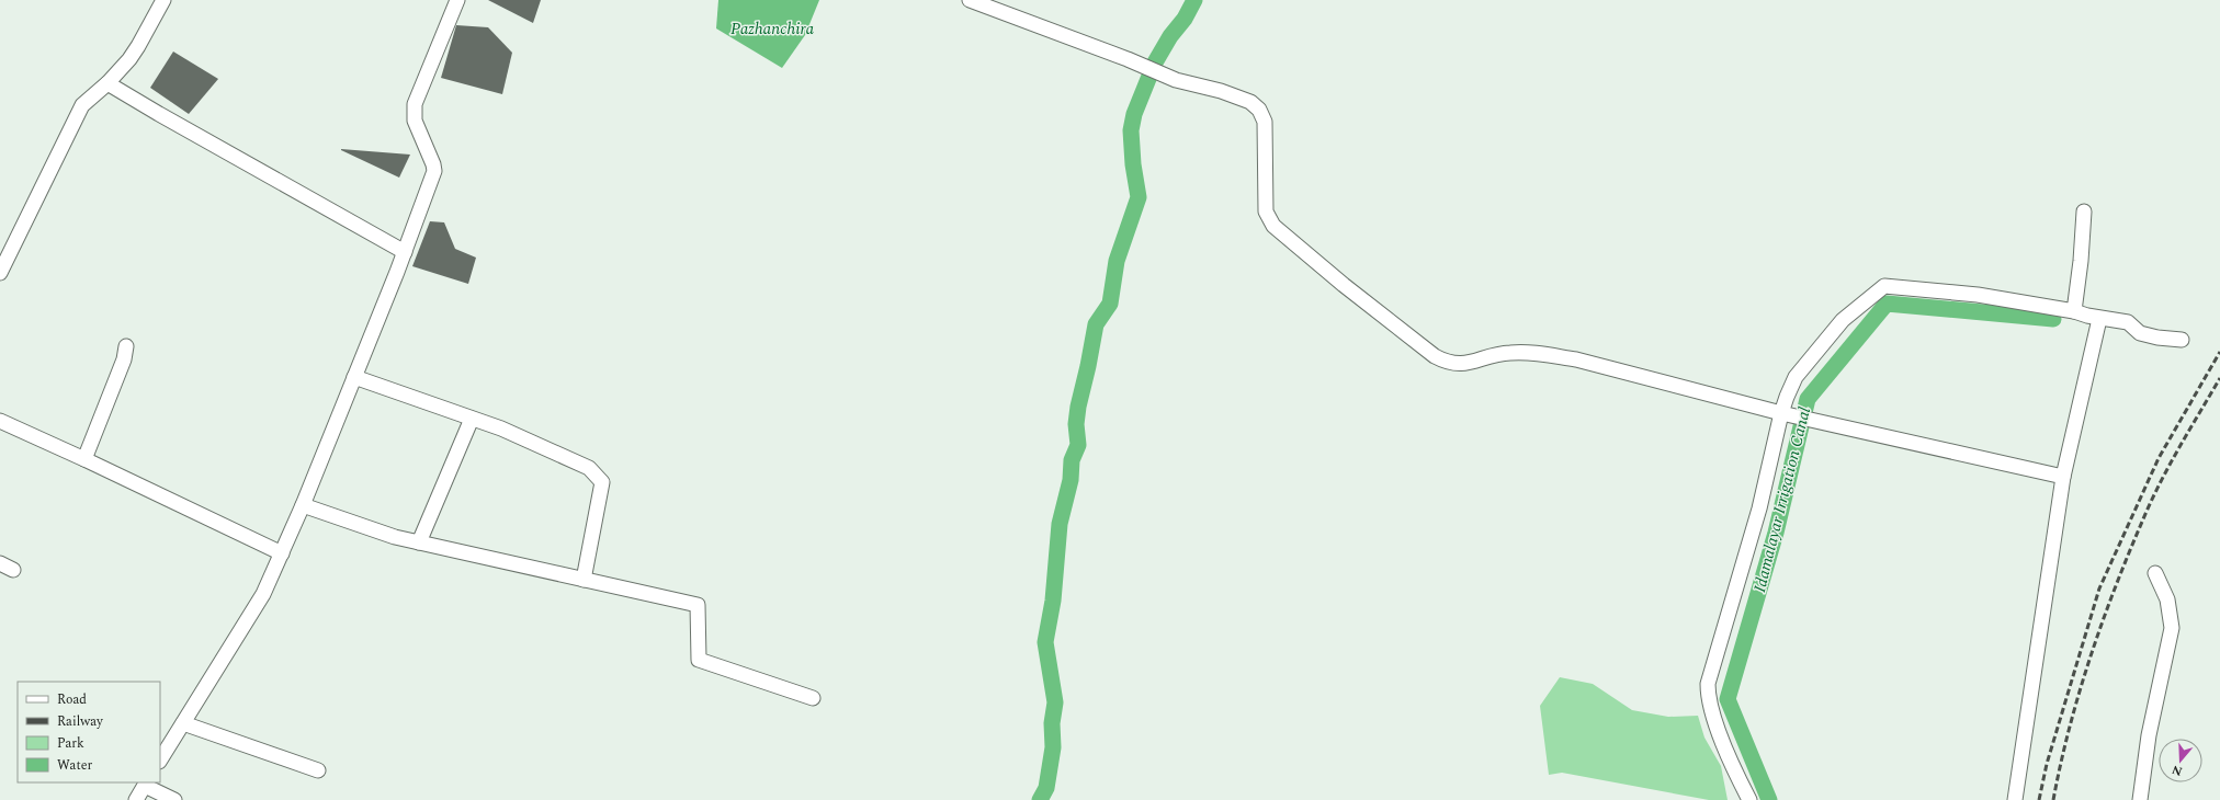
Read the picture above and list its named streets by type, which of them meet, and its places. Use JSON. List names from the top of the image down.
{
  "water": ["Pazhanchira", "Idamalayar Irrigation Canal"],
  "legend": [
    "Road",
    "Railway",
    "Park",
    "Water"
  ],
  "north": "bottom"
}
